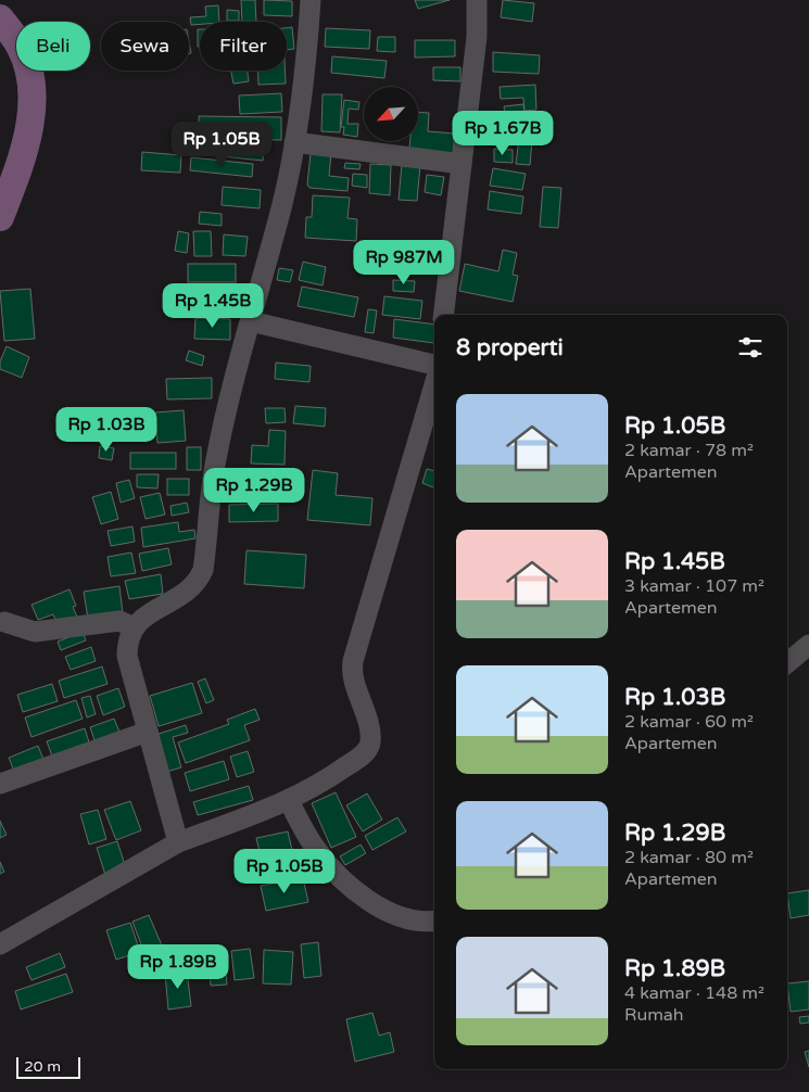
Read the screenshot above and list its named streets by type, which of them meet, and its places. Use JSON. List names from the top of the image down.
{
  "scale_bar": "20 m",
  "north": "bottom left",
  "page": {
    "chip": ["Beli", "Sewa", "Filter"],
    "price": [
      "Rp 1.67B",
      "Rp 1.05B",
      "Rp 987M",
      "Rp 1.45B",
      "Rp 1.03B",
      "Rp 1.29B",
      "Rp 1.05B",
      "Rp 1.89B"
    ],
    "heading": "8 properti",
    "list": [
      {
        "name": "Rp 1.05B",
        "note": "2 kamar · 78 m² · Apartemen"
      },
      {
        "name": "Rp 1.45B",
        "note": "3 kamar · 107 m² · Apartemen"
      },
      {
        "name": "Rp 1.03B",
        "note": "2 kamar · 60 m² · Apartemen"
      },
      {
        "name": "Rp 1.29B",
        "note": "2 kamar · 80 m² · Apartemen"
      },
      {
        "name": "Rp 1.89B",
        "note": "4 kamar · 148 m² · Rumah"
      }
    ],
    "scale": "20 m"
  }
}
